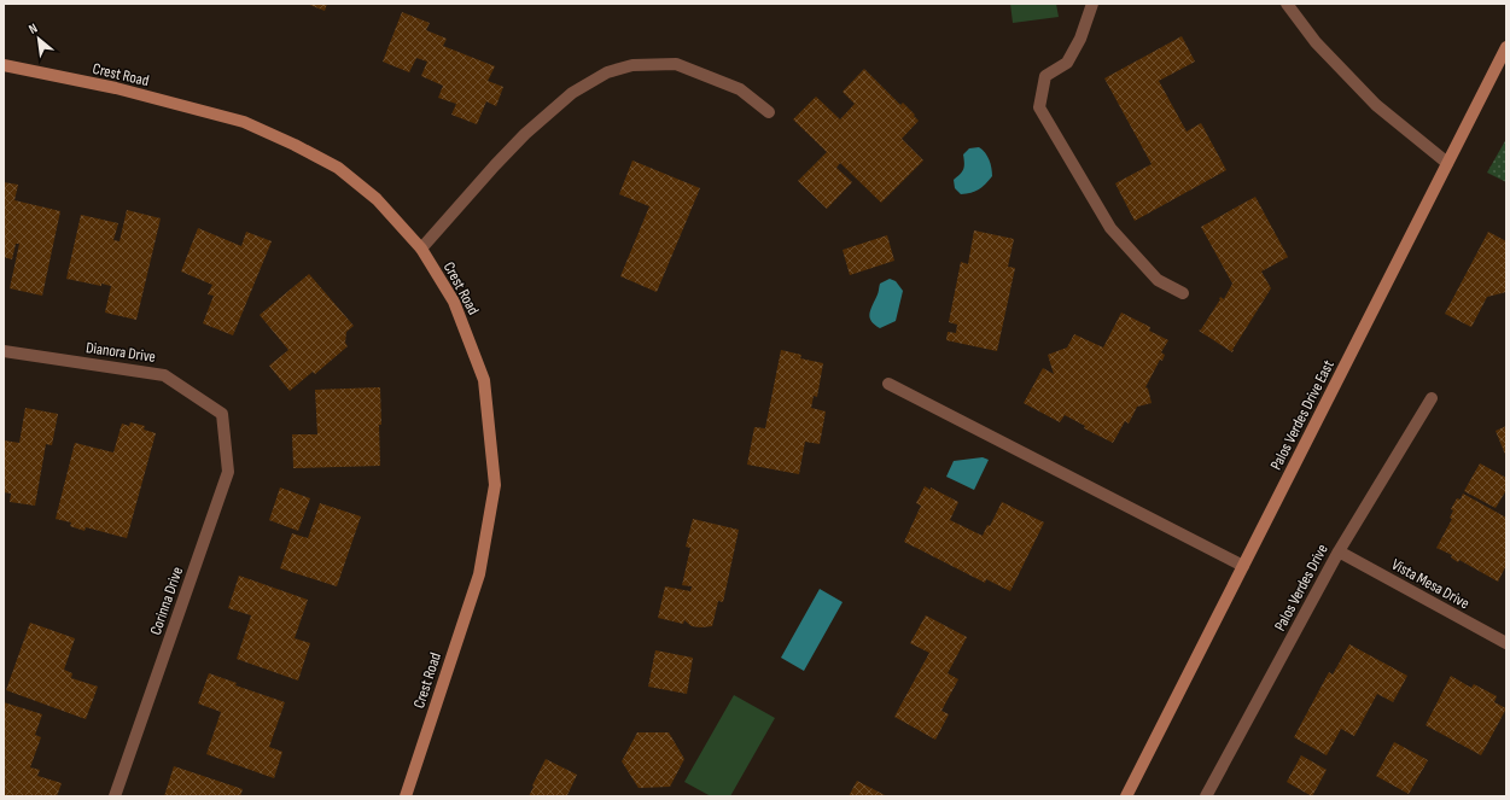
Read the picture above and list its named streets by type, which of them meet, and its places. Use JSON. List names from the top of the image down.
{
  "streets": {
    "street": [
      "Crest Road",
      "Dianora Drive",
      "Palos Verdes Drive East",
      "Vista Mesa Drive",
      "Palos Verdes Drive",
      "Corinna Drive"
    ]
  },
  "crossings": [
    ["Dianora Drive", "Corinna Drive"],
    ["Vista Mesa Drive", "Palos Verdes Drive"]
  ],
  "north": "top left"
}
